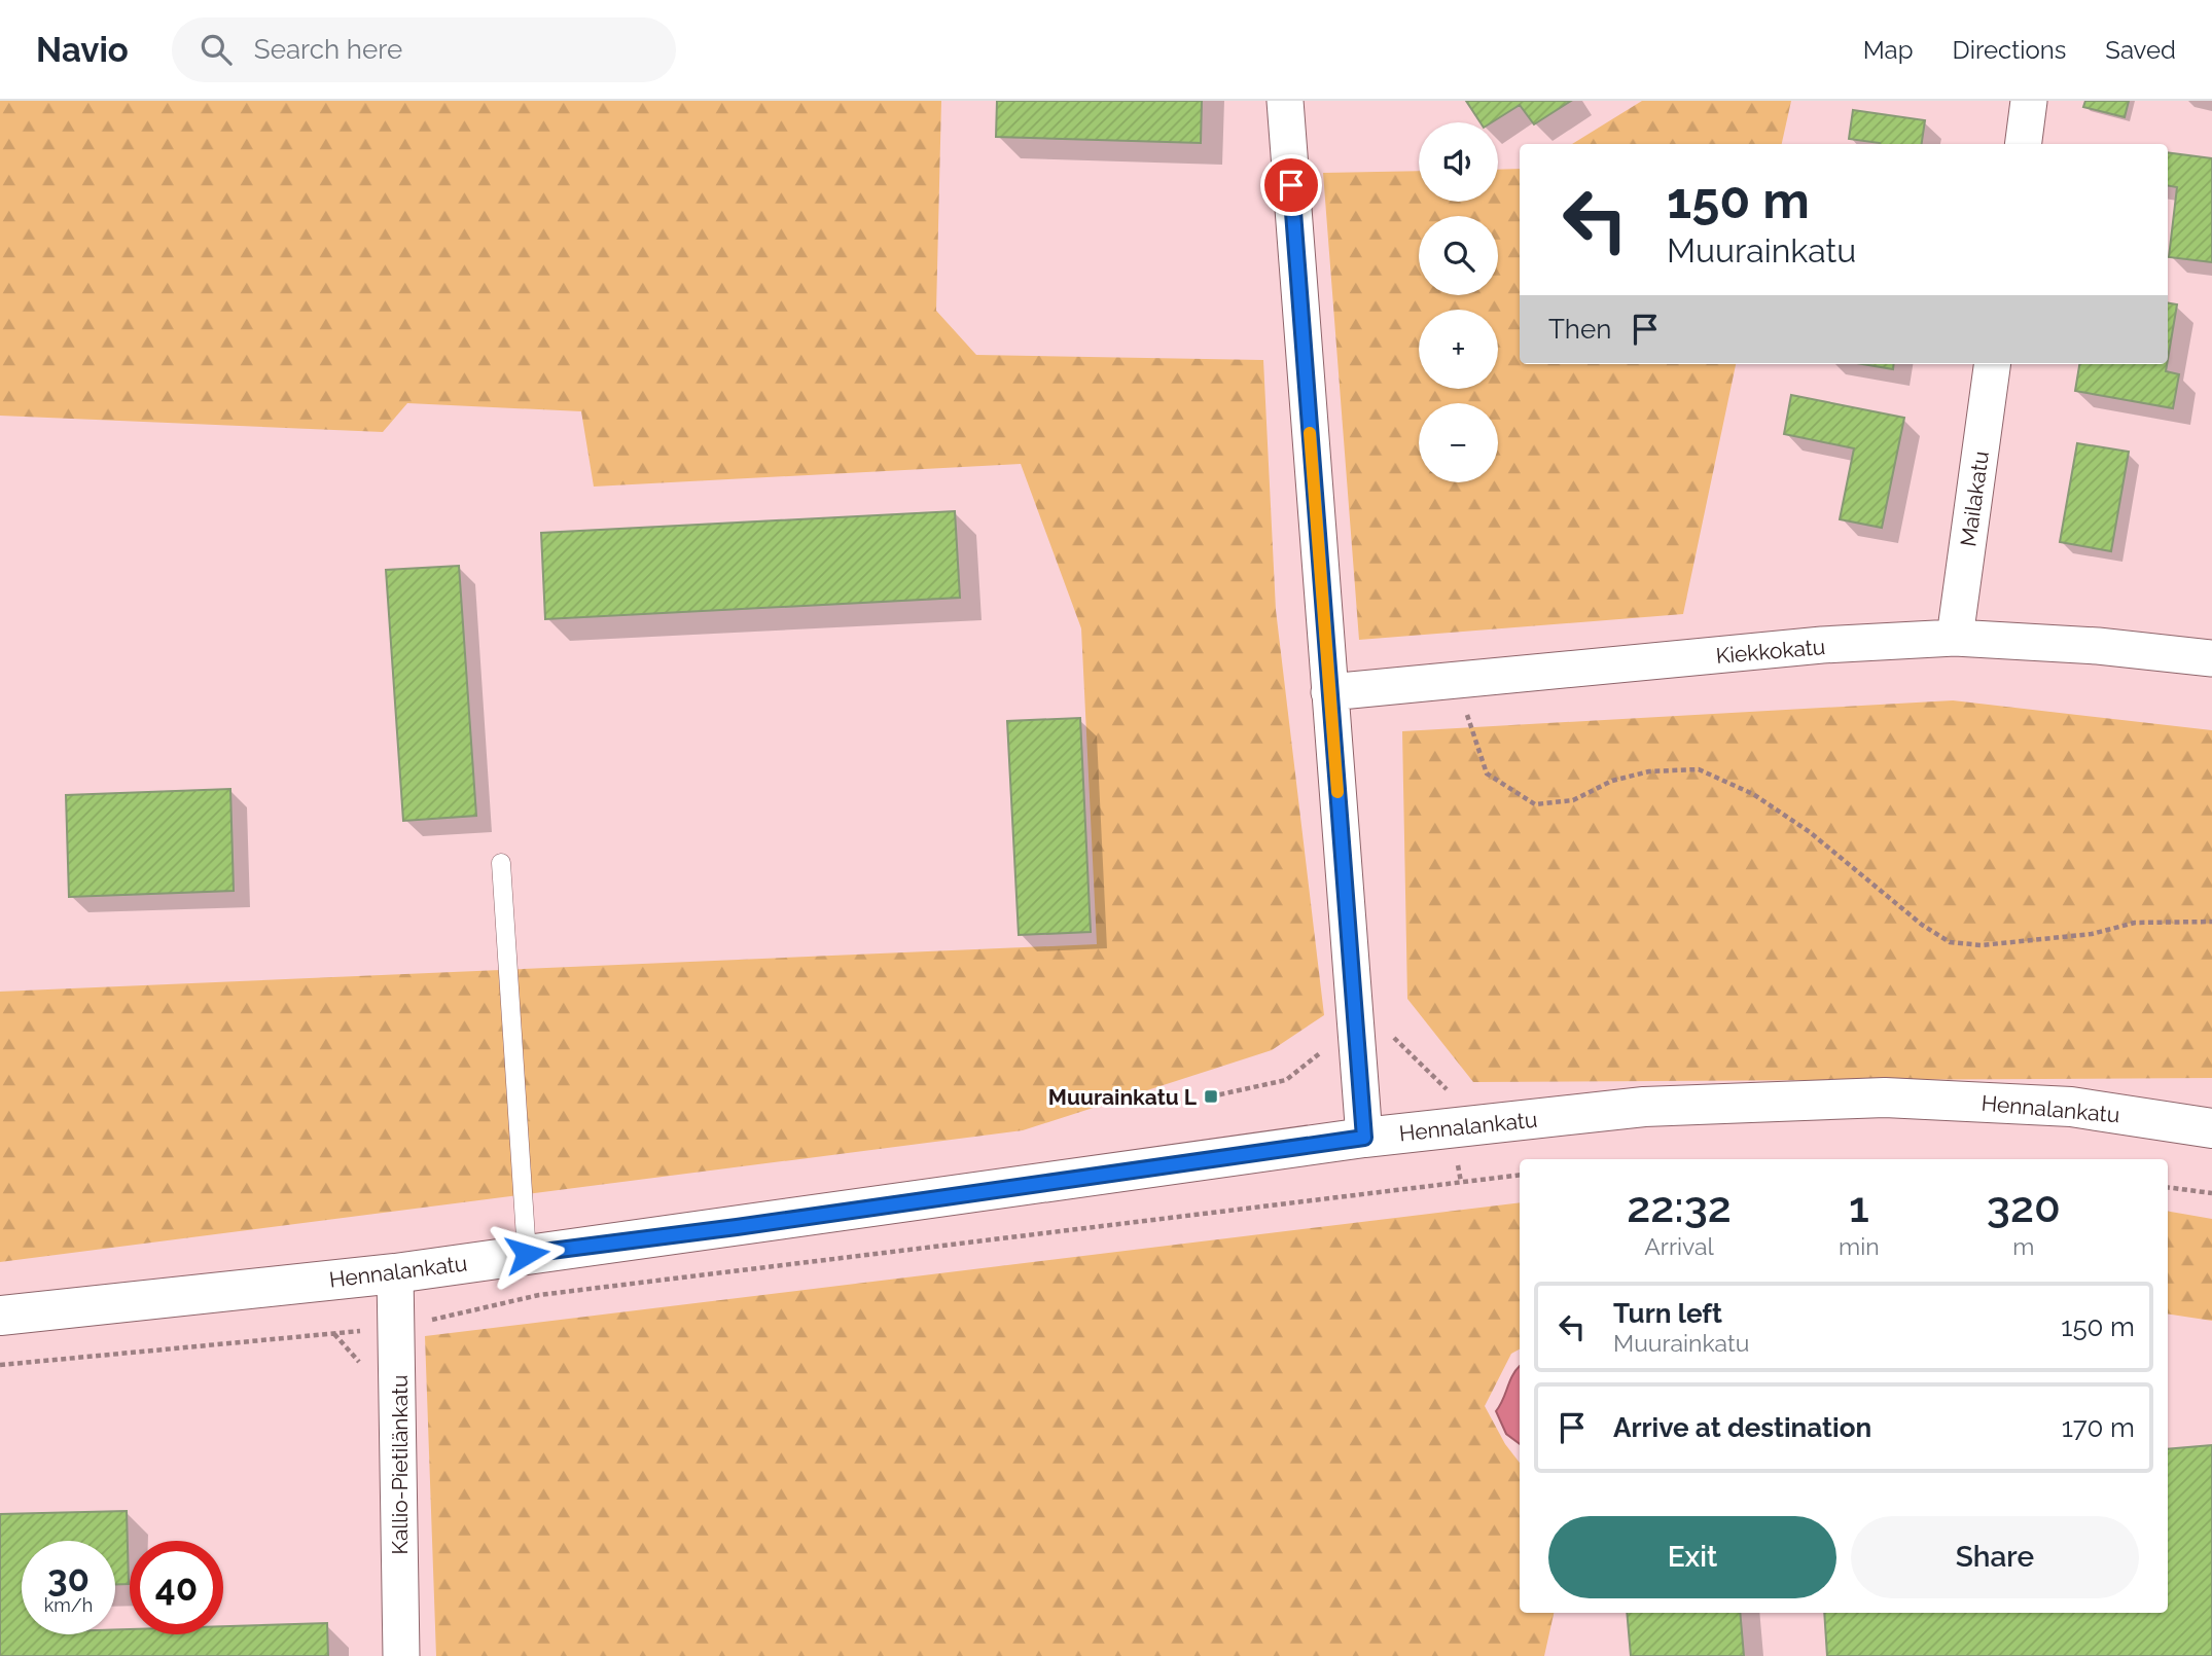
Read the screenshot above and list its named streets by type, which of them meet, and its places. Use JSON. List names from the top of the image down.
{
  "streets": {
    "street": [
      "Mailakatu",
      "Kiekkokatu",
      "Hennalankatu",
      "Kallio-Pietilänkatu"
    ]
  },
  "crossings": [
    ["Mailakatu", "Kiekkokatu"],
    ["Hennalankatu", "Kallio-Pietilänkatu"]
  ],
  "places": {
    "transit": ["Muurainkatu L"]
  },
  "page": {
    "header": "Navio",
    "search": "Search here",
    "nav": ["Map", "Directions", "Saved"],
    "map_buttons": ["+", "−"],
    "turn": ["150 m", "Muurainkatu"],
    "then": "Then",
    "eta": [
      "22:32",
      "Arrival",
      "1",
      "min",
      "320",
      "m"
    ],
    "list": [
      {
        "name": "Turn left",
        "note": "Muurainkatu",
        "value": "150 m"
      },
      {
        "name": "Arrive at destination",
        "value": "170 m"
      }
    ],
    "buttons": ["Exit", "Share"],
    "speed": "30 km/h",
    "limit": "40"
  }
}
